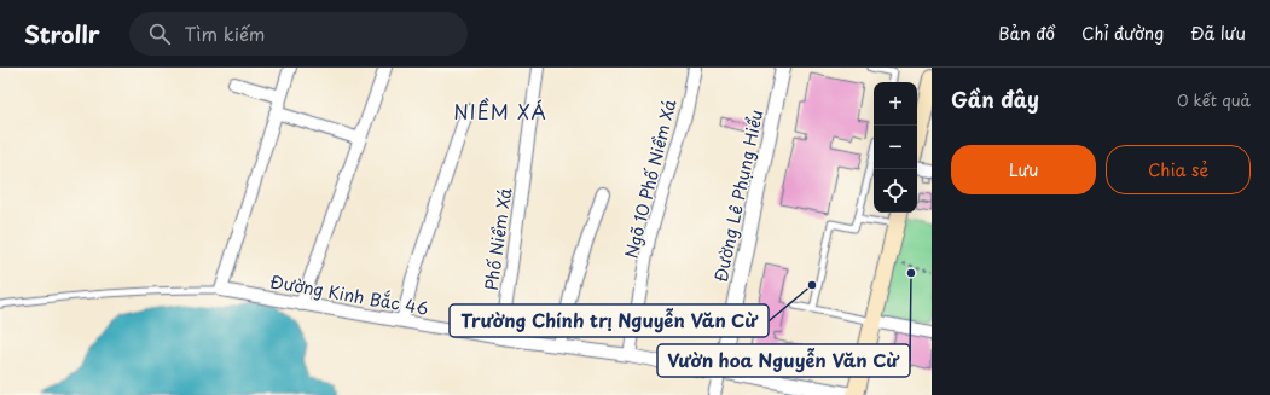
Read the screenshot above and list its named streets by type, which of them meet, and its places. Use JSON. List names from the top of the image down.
{
  "streets": {
    "street": [
      "Ngõ 10 Phố Niềm Xá",
      "Đường Lê Phụng Hiểu",
      "Phố Niềm Xá",
      "Đường Kinh Bắc 46"
    ]
  },
  "crossings": [
    ["Phố Niềm Xá", "Đường Kinh Bắc 46"]
  ],
  "districts": ["NIỀM XÁ"],
  "places": ["Vườn hoa Nguyễn Văn Cừ", "Trường Chính trị Nguyễn Văn Cừ"],
  "page": {
    "header": "Strollr",
    "search": "Tìm kiếm",
    "nav": ["Bản đồ", "Chỉ đường", "Đã lưu"],
    "heading": ["Gần đây", "0 kết quả"],
    "map_buttons": ["+", "−"],
    "buttons": ["Lưu", "Chia sẻ"]
  }
}
